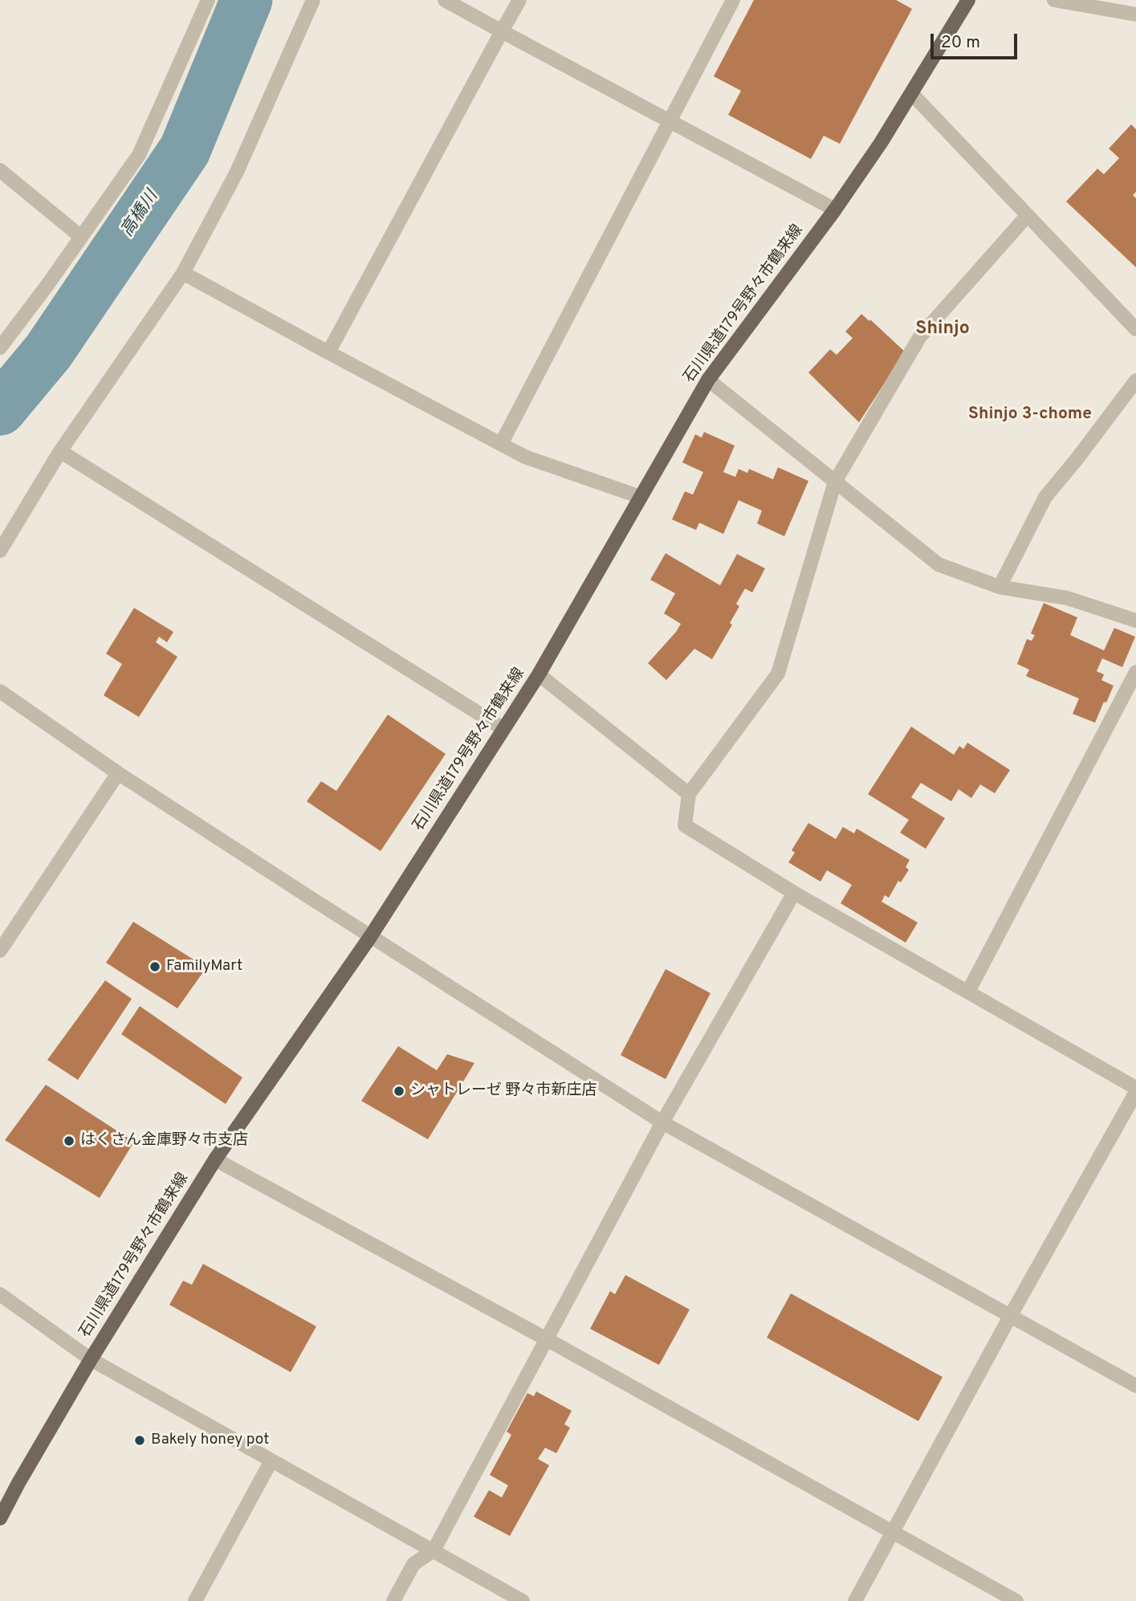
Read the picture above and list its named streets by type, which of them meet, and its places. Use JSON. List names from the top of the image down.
{
  "streets": {
    "main road": ["石川県道179号野々市鶴来線"]
  },
  "districts": ["Shinjo", "Shinjo 3-chome"],
  "water": ["高橋川"],
  "places": [
    "FamilyMart",
    "シャトレーゼ 野々市新庄店",
    "はくさん金庫野々市支店",
    "Bakely honey pot"
  ],
  "scale_bar": "20 m"
}
